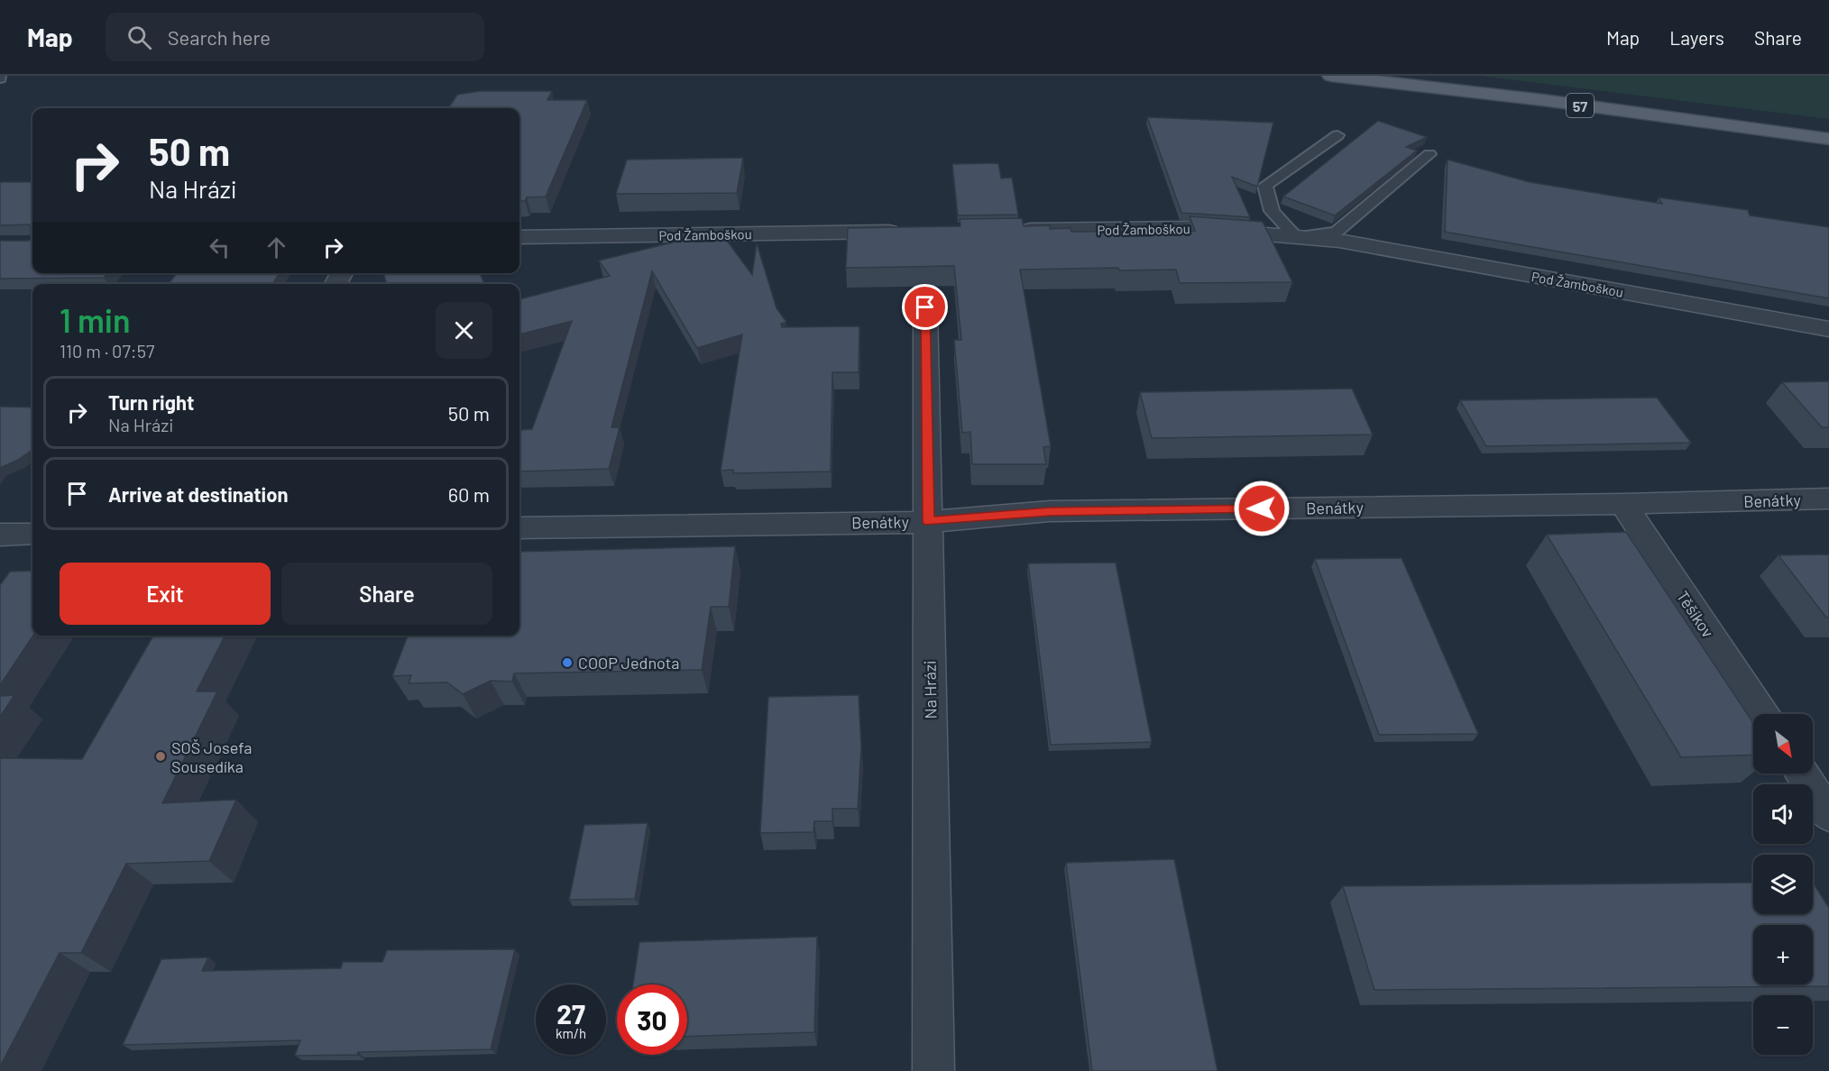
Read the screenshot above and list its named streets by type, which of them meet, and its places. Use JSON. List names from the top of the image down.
{
  "streets": {
    "main road": ["57"],
    "street": [
      "Pod Žamboškou",
      "Benátky",
      "Těšíkov",
      "Na Hrázi"
    ]
  },
  "crossings": [
    ["Benátky", "Těšíkov"],
    ["Benátky", "Na Hrázi"]
  ],
  "places": ["COOP Jednota", "SOŠ Josefa Sousedíka"],
  "north": "bottom right",
  "page": {
    "header": "Map",
    "search": "Search here",
    "nav": ["Map", "Layers", "Share"],
    "turn": ["50 m", "Na Hrázi"],
    "heading": ["1 min", "110 m · 07:57"],
    "list": [
      {
        "name": "Turn right",
        "note": "Na Hrázi",
        "value": "50 m"
      },
      {
        "name": "Arrive at destination",
        "value": "60 m"
      }
    ],
    "buttons": ["Exit", "Share"],
    "map_buttons": ["+", "−"],
    "speed": "27 km/h",
    "limit": "30"
  }
}
